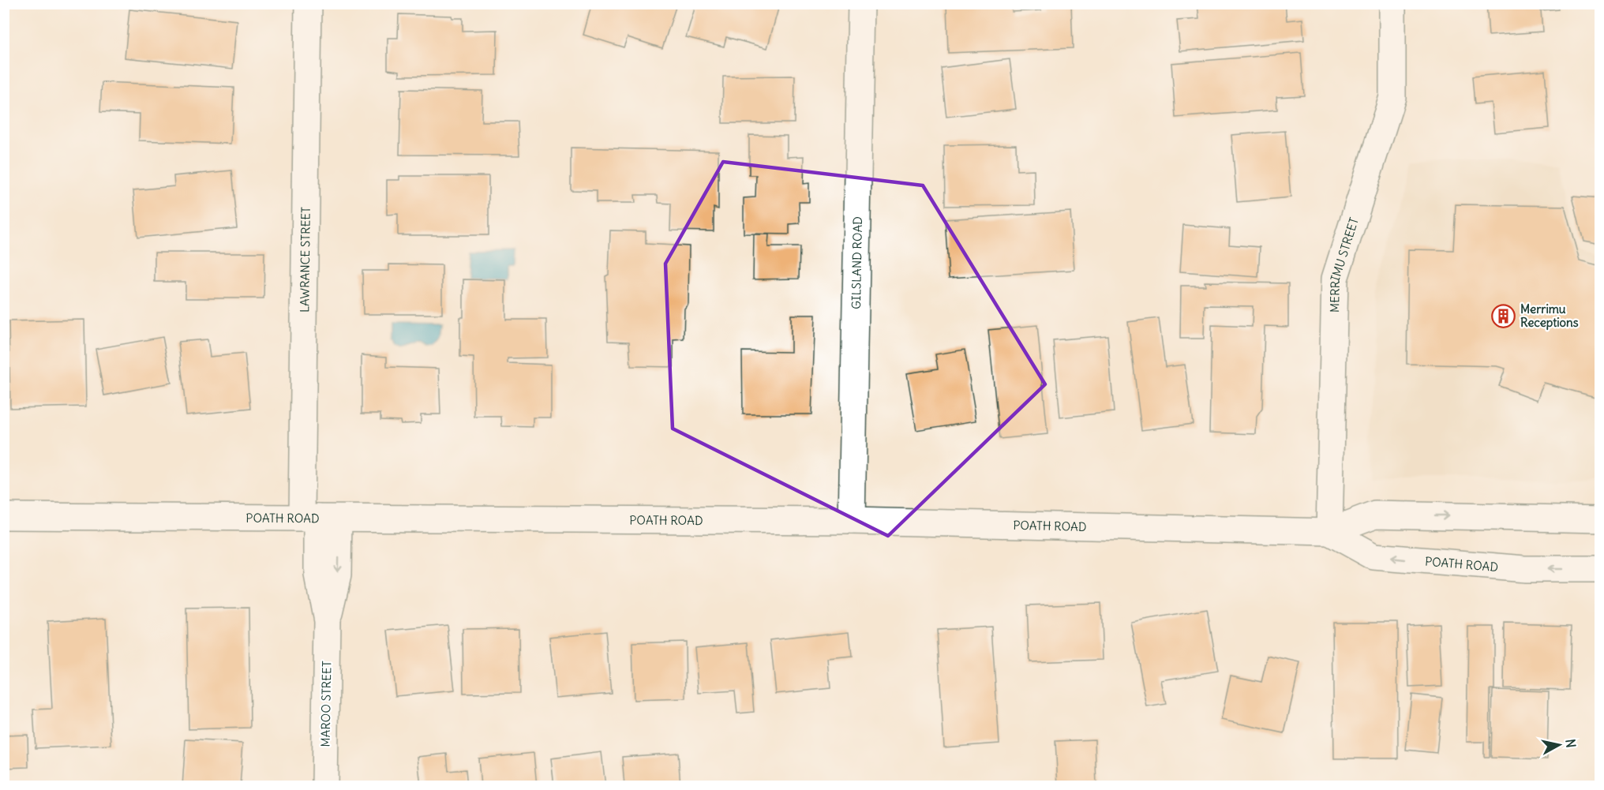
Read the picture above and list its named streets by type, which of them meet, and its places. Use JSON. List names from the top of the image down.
{
  "streets": {
    "street": [
      "LAWRANCE STREET",
      "GILSLAND ROAD",
      "MERRIMU STREET",
      "POATH ROAD",
      "MAROO STREET"
    ]
  },
  "crossings": [
    ["LAWRANCE STREET", "POATH ROAD"],
    ["LAWRANCE STREET", "MAROO STREET"],
    ["GILSLAND ROAD", "POATH ROAD"],
    ["MERRIMU STREET", "POATH ROAD"],
    ["POATH ROAD", "MAROO STREET"]
  ],
  "one_way": ["MAROO STREET"],
  "places": {
    "building": ["Merrimu Receptions"]
  },
  "north": "right"
}
